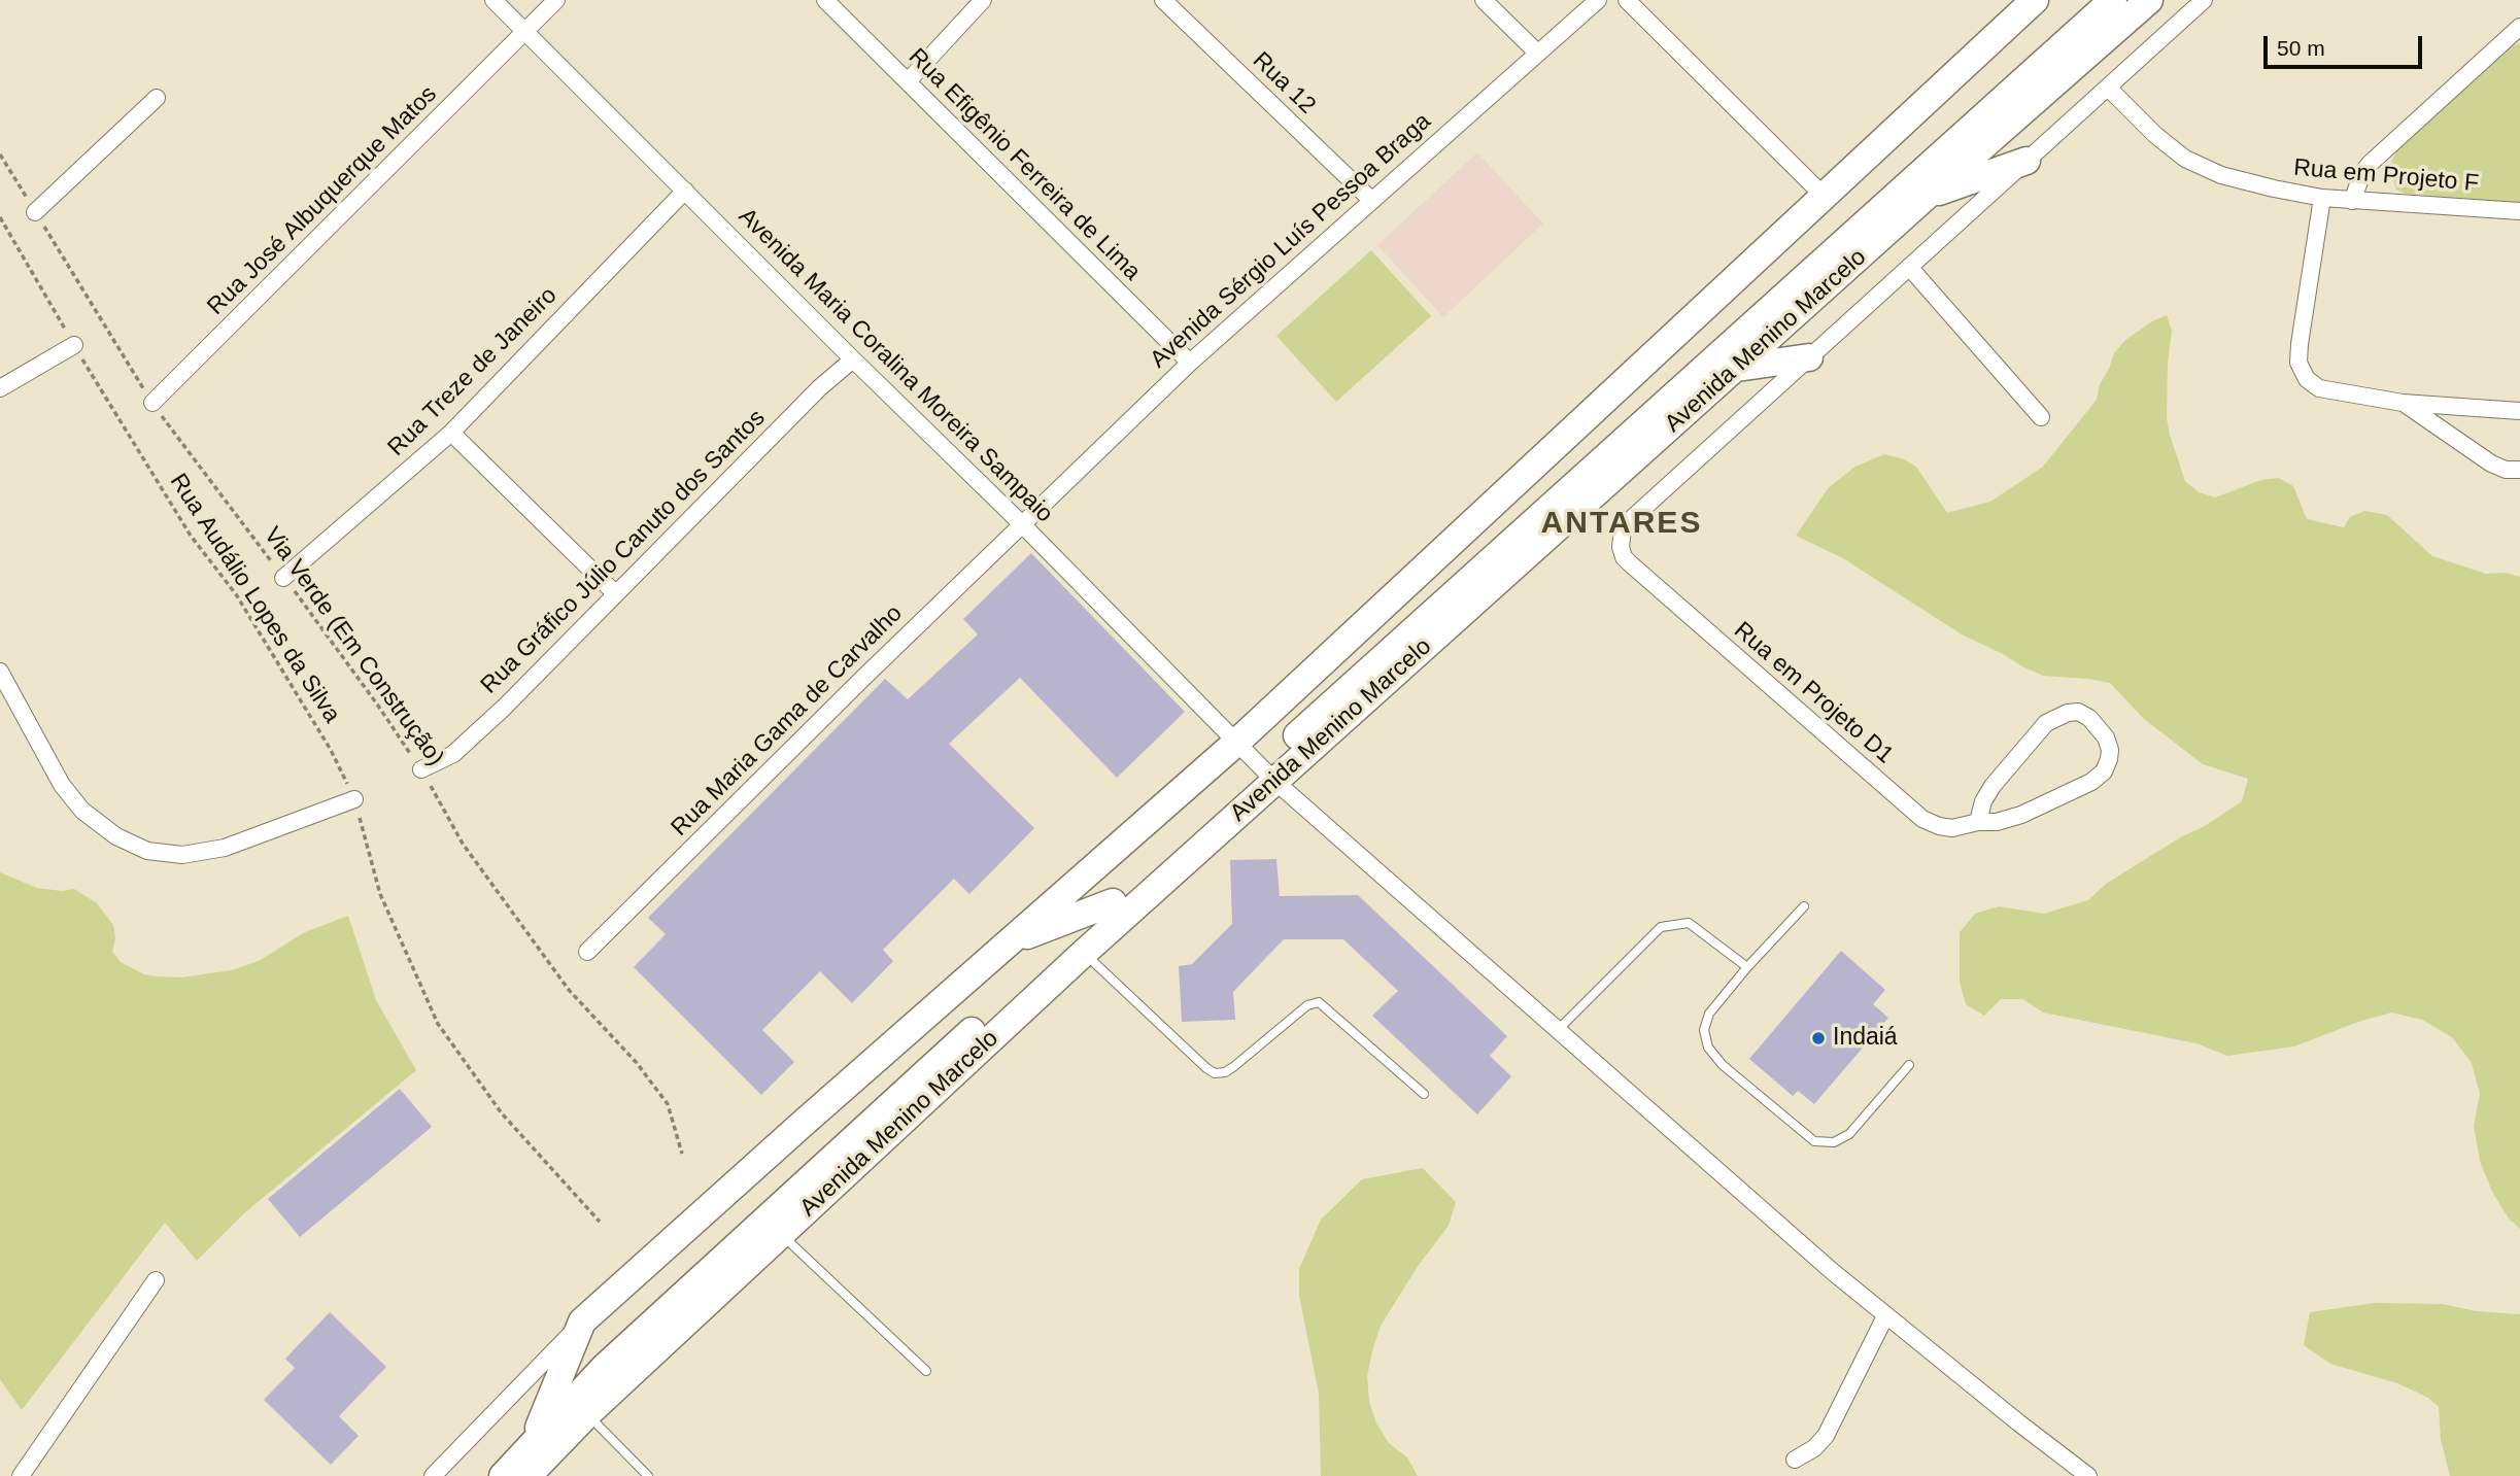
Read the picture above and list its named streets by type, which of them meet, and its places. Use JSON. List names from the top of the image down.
{
  "streets": {
    "main road": ["Avenida Menino Marcelo"],
    "street": [
      "Rua 12",
      "Rua Efigênio Ferreira de Lima",
      "Rua em Projeto F",
      "Rua José Albuquerque Matos",
      "Avenida Sérgio Luís Pessoa Braga",
      "Avenida Maria Coralina Moreira Sampaio",
      "Rua Treze de Janeiro",
      "Rua Gráfico Júlio Canuto dos Santos",
      "Rua em Projeto D1",
      "Rua Maria Gama de Carvalho"
    ],
    "path": ["Rua Audálio Lopes da Silva", "Via Verde (Em Construção)"]
  },
  "crossings": [
    ["Rua 12", "Avenida Sérgio Luís Pessoa Braga"],
    ["Rua Efigênio Ferreira de Lima", "Avenida Sérgio Luís Pessoa Braga"],
    ["Rua em Projeto F", "Avenida Menino Marcelo"],
    ["Rua José Albuquerque Matos", "Avenida Maria Coralina Moreira Sampaio"],
    ["Rua José Albuquerque Matos", "Via Verde (Em Construção)"],
    ["Avenida Sérgio Luís Pessoa Braga", "Avenida Maria Coralina Moreira Sampaio"],
    ["Avenida Sérgio Luís Pessoa Braga", "Rua Maria Gama de Carvalho"],
    ["Avenida Menino Marcelo", "Avenida Maria Coralina Moreira Sampaio"],
    ["Avenida Menino Marcelo", "Rua em Projeto D1"],
    ["Avenida Maria Coralina Moreira Sampaio", "Rua Treze de Janeiro"],
    ["Avenida Maria Coralina Moreira Sampaio", "Rua Gráfico Júlio Canuto dos Santos"],
    ["Avenida Maria Coralina Moreira Sampaio", "Rua Maria Gama de Carvalho"],
    ["Rua Treze de Janeiro", "Via Verde (Em Construção)"],
    ["Rua Gráfico Júlio Canuto dos Santos", "Via Verde (Em Construção)"]
  ],
  "districts": ["ANTARES"],
  "places": ["Indaiá"],
  "scale_bar": "50 m"
}
